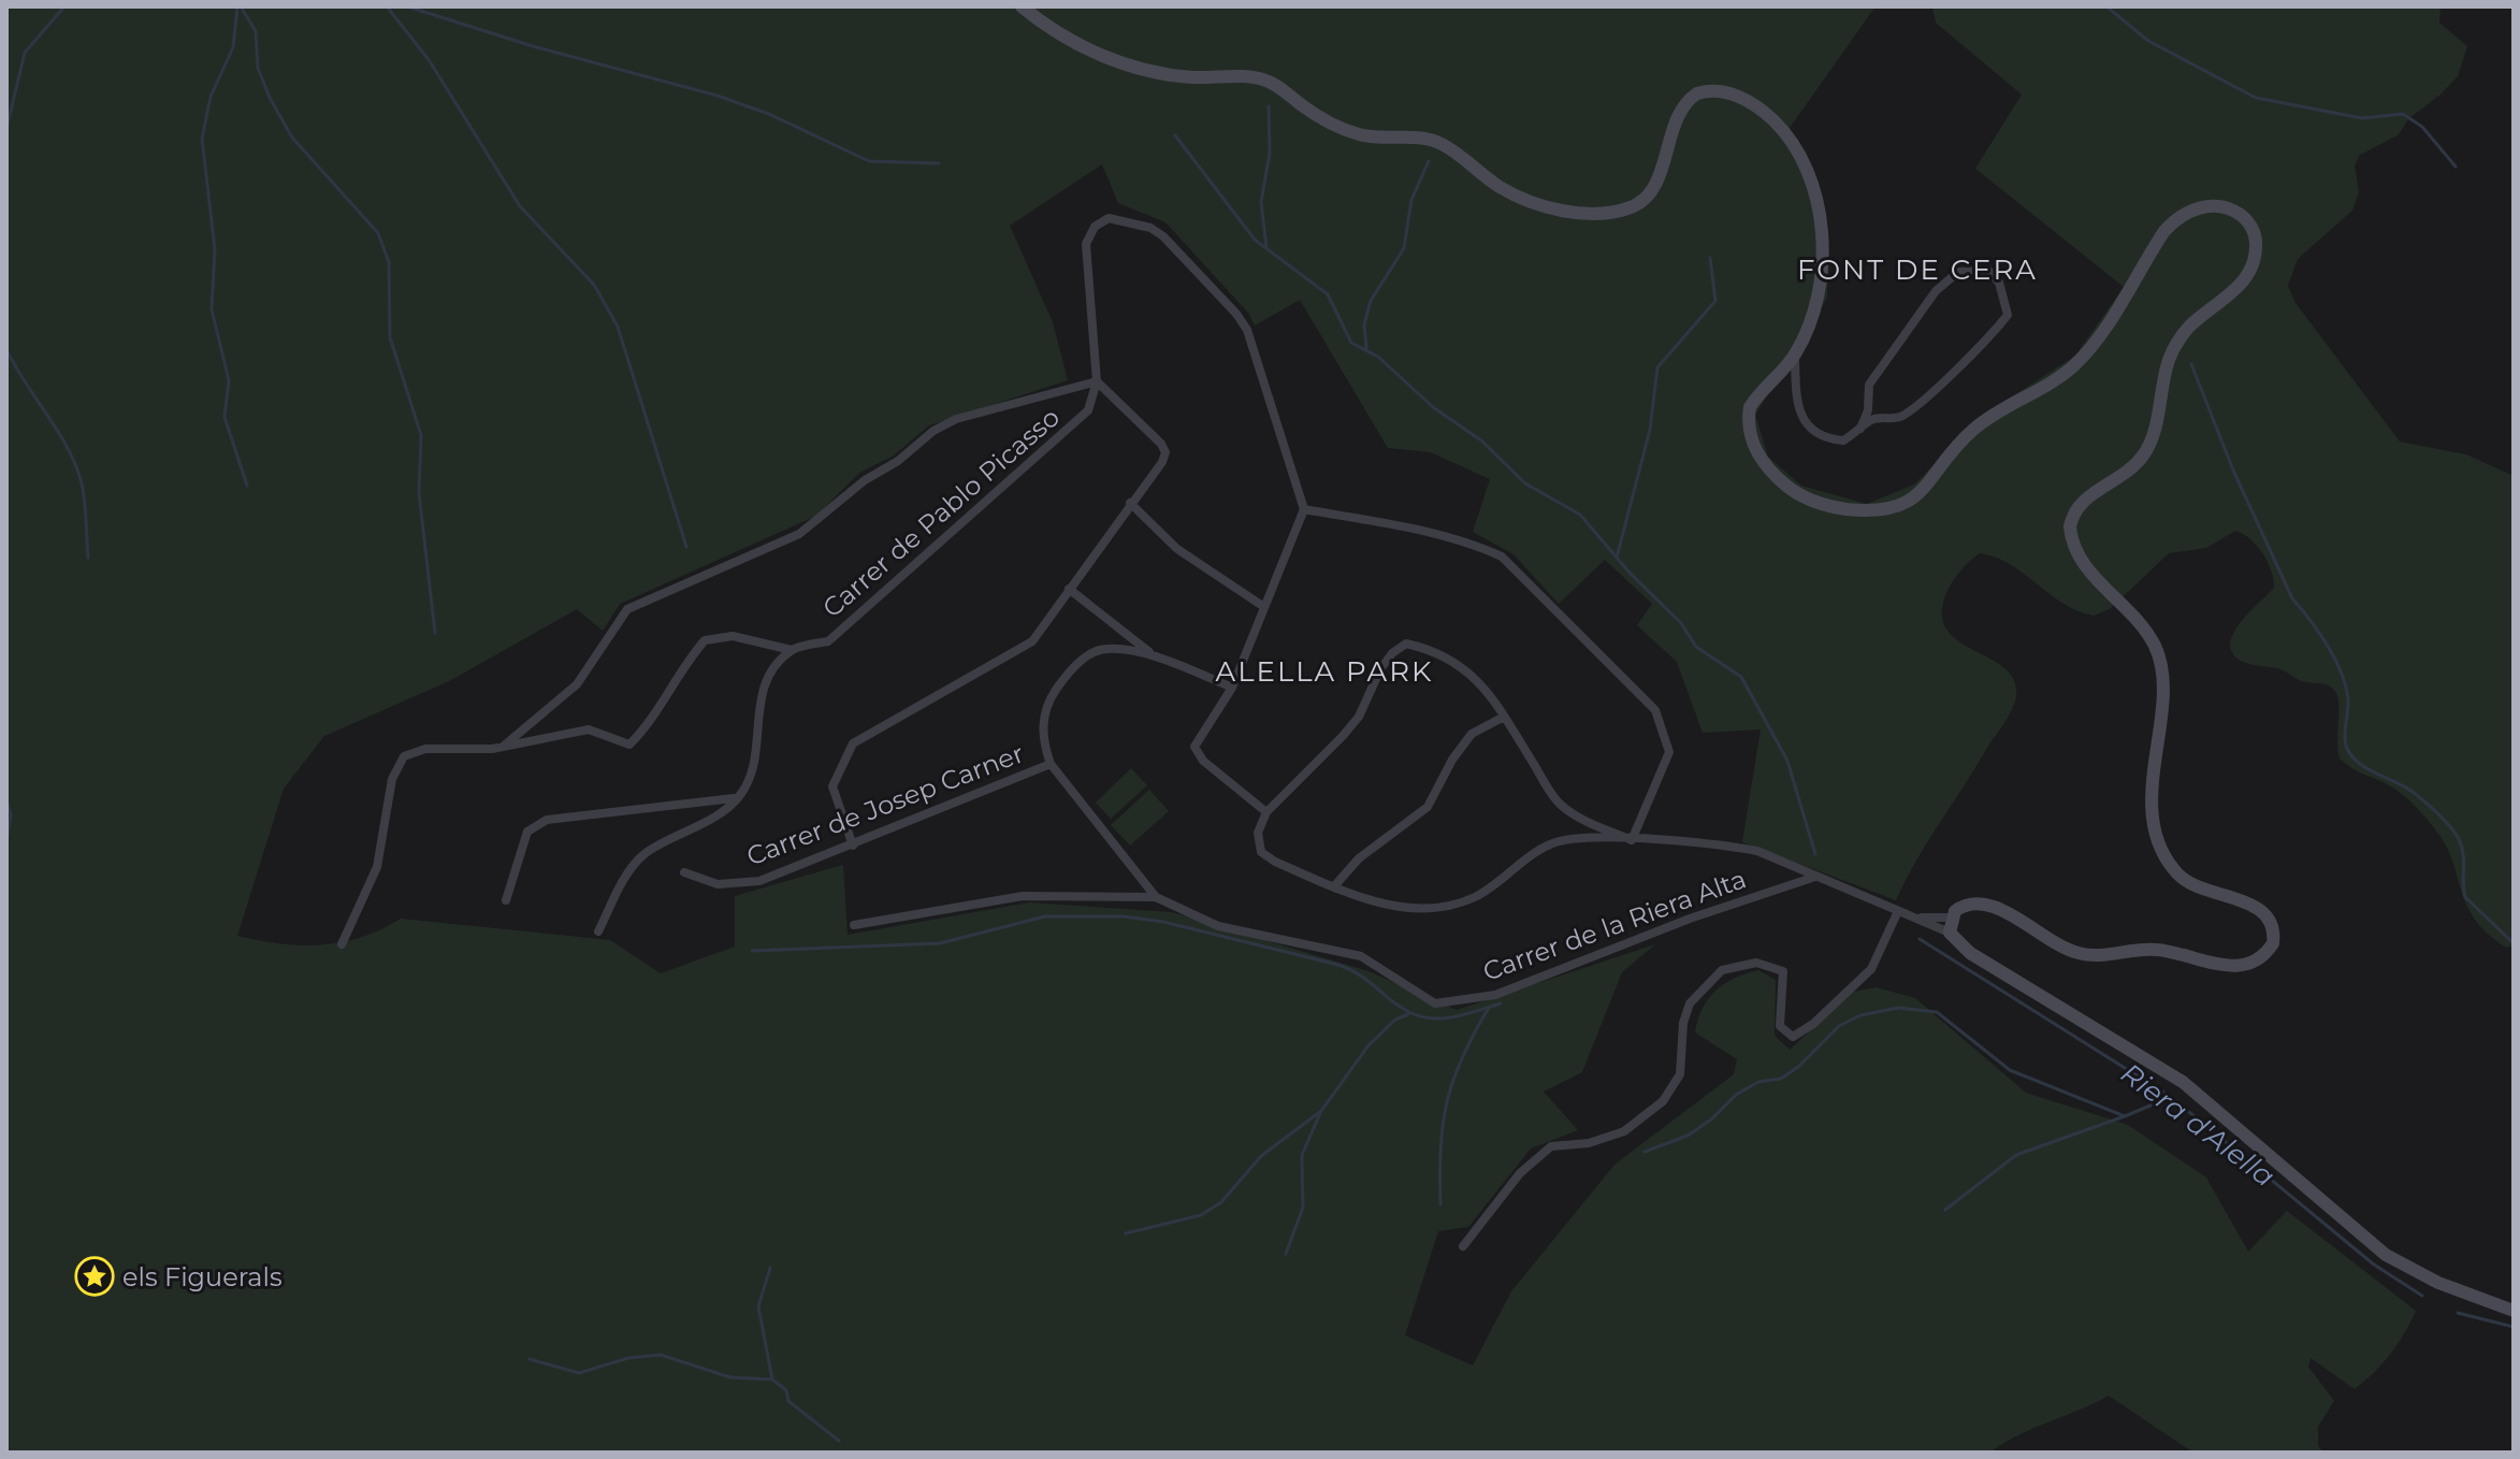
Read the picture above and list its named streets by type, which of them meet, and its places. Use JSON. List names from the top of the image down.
{
  "streets": {
    "street": ["Carrer de Pablo Picasso", "Carrer de Josep Carner", "Carrer de la Riera Alta"]
  },
  "crossings": [
    ["Carrer de Josep Carner", "Carrer de la Riera Alta"]
  ],
  "districts": ["FONT DE CERA", "ALELLA PARK"],
  "water": ["Riera d'Alella"],
  "places": {
    "place": ["els Figuerals"]
  }
}
